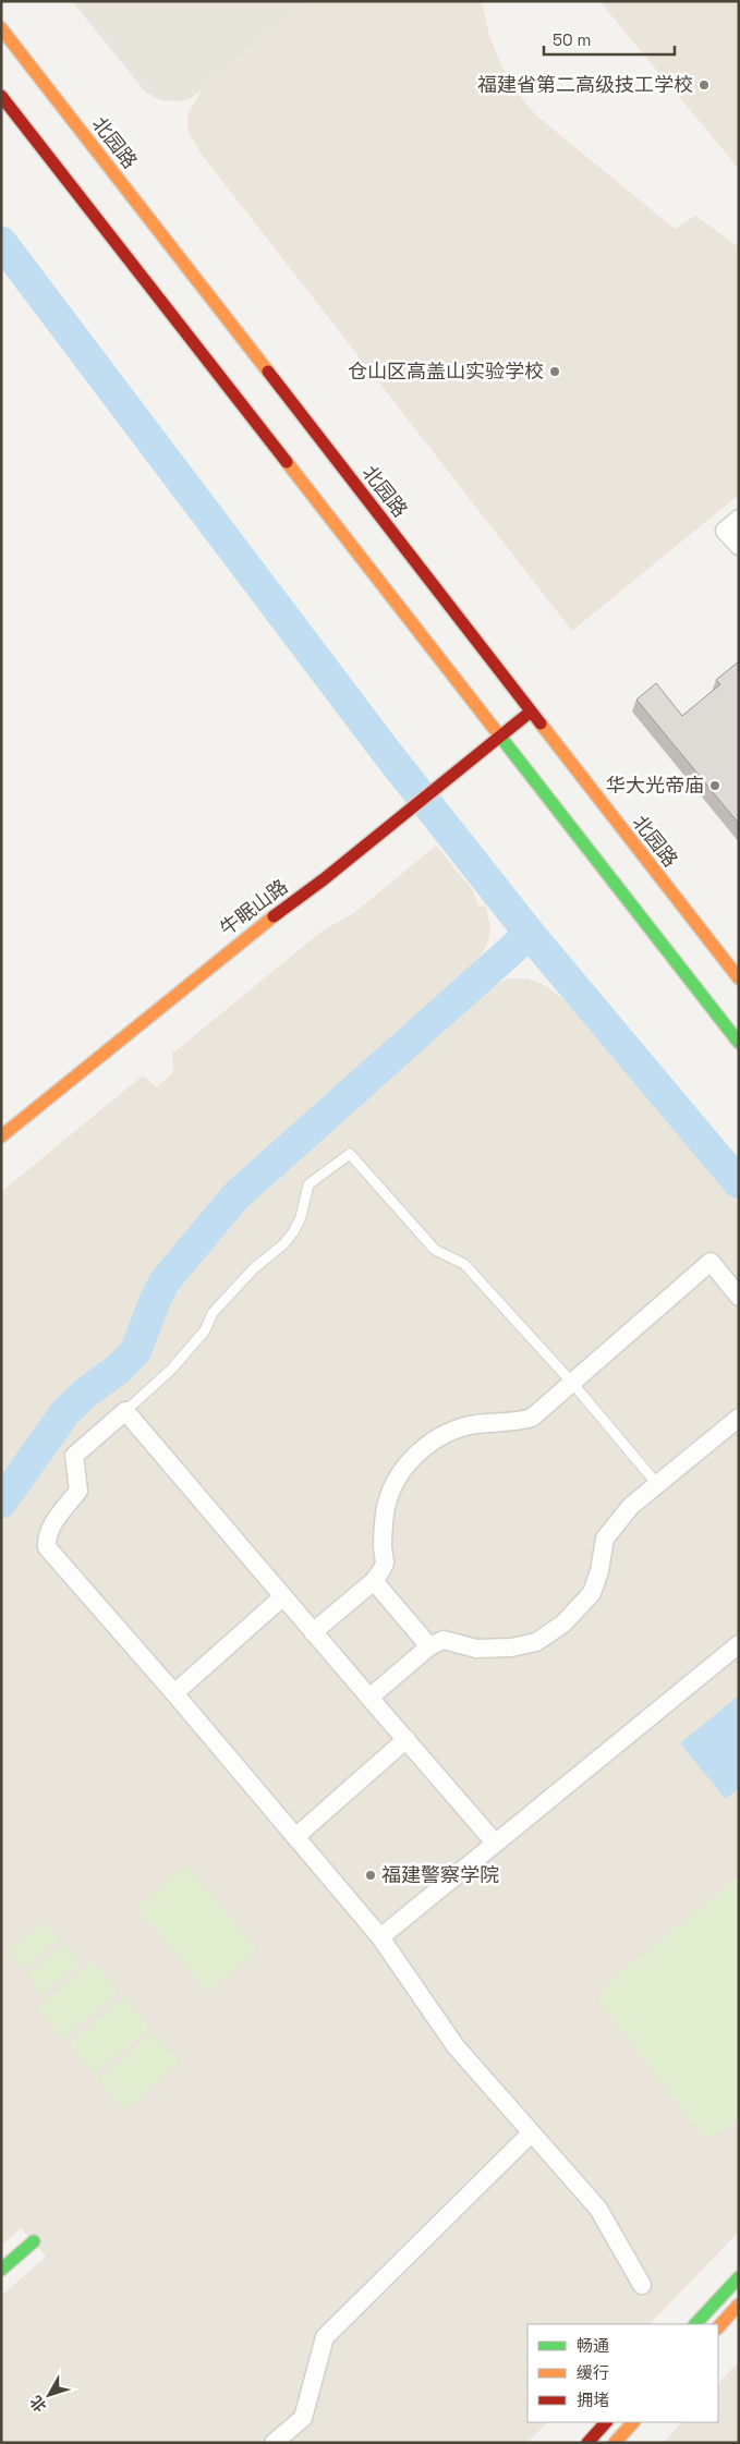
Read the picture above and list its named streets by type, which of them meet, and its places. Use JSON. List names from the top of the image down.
{
  "streets": {
    "main road": ["北园路", "牛眠山路"]
  },
  "crossings": [
    ["北园路", "牛眠山路"]
  ],
  "places": [
    "福建省第二高级技工学校",
    "仓山区高盖山实验学校",
    "华大光帝庙",
    "福建警察学院"
  ],
  "legend": ["畅通", "缓行", "拥堵"],
  "scale_bar": "50 m",
  "north": "bottom left"
}
